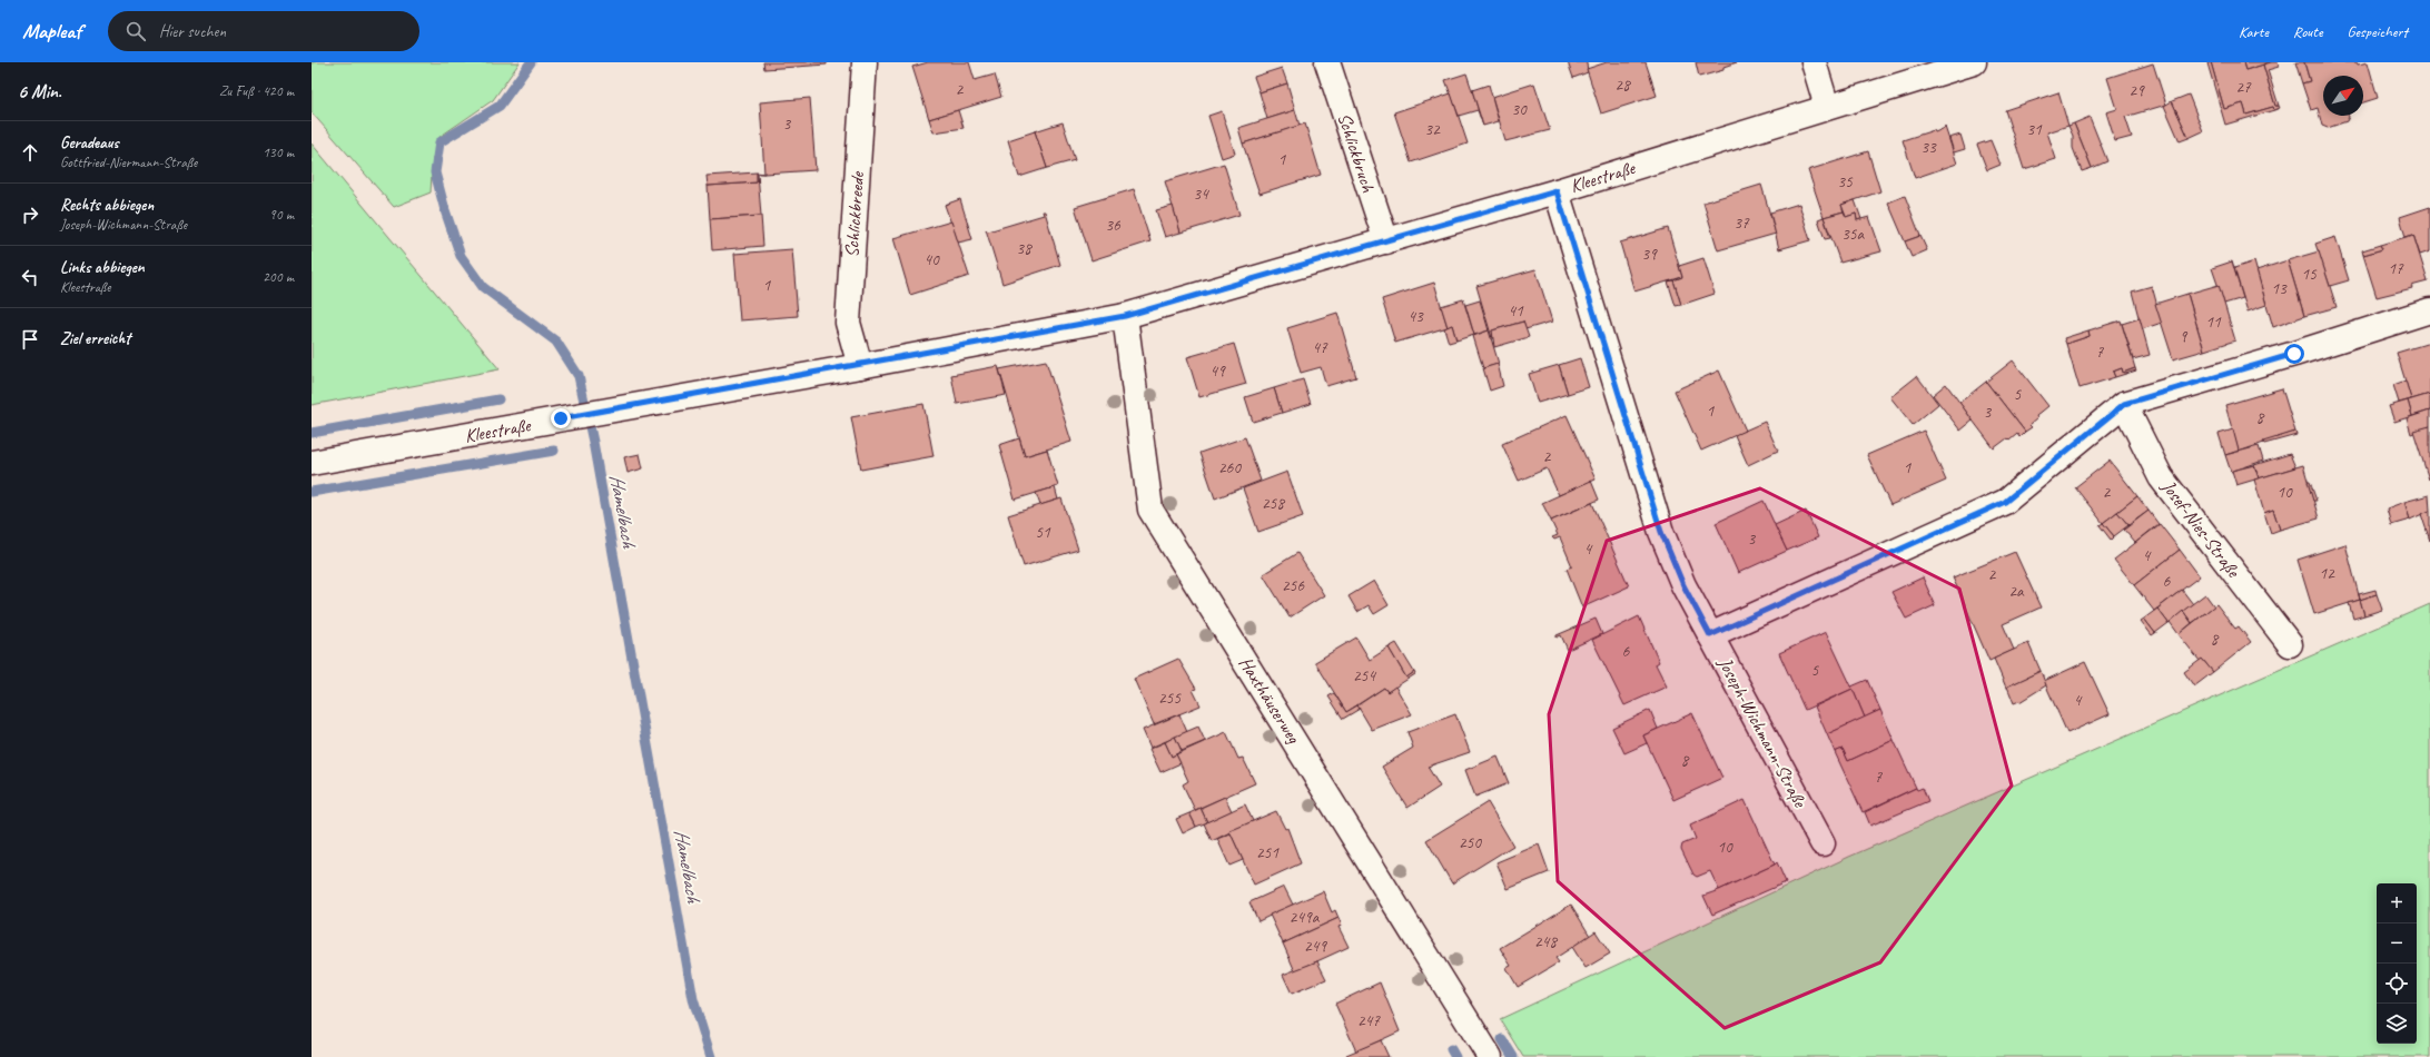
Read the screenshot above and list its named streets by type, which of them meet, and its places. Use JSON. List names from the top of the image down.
{
  "streets": {
    "street": [
      "Schlickbruch",
      "Kleestraße",
      "Schlickbreede",
      "Josef-Nies-Straße",
      "Haxthäuserweg",
      "Joseph-Wichmann-Straße"
    ]
  },
  "crossings": [
    ["Schlickbruch", "Kleestraße"],
    ["Kleestraße", "Schlickbreede"],
    ["Kleestraße", "Haxthäuserweg"],
    ["Kleestraße", "Joseph-Wichmann-Straße"]
  ],
  "water": ["Hamelbach"],
  "house_numbers": [
    "28",
    "27",
    "2",
    "29",
    "30",
    "3",
    "32",
    "31",
    "33",
    "1",
    "35",
    "34",
    "37",
    "36",
    "35a",
    "38",
    "39",
    "40",
    "17",
    "15",
    "1",
    "13",
    "41",
    "43",
    "11",
    "9",
    "47",
    "7",
    "49",
    "5",
    "1",
    "3",
    "8",
    "2",
    "260",
    "1",
    "2",
    "10",
    "258",
    "51",
    "3",
    "4",
    "4",
    "12",
    "2",
    "6",
    "256",
    "2a",
    "8",
    "6",
    "5",
    "254",
    "255",
    "4",
    "8",
    "7",
    "250",
    "10",
    "251",
    "249a",
    "248",
    "249",
    "247"
  ],
  "north": "top right",
  "page": {
    "header": "Mapleaf",
    "search": "Hier suchen",
    "nav": ["Karte", "Route", "Gespeichert"],
    "heading": ["6 Min.", "Zu Fuß · 420 m"],
    "list": [
      ["Geradeaus", "Gottfried-Niermann-Straße", "130 m"],
      ["Rechts abbiegen", "Joseph-Wichmann-Straße", "90 m"],
      ["Links abbiegen", "Kleestraße", "200 m"],
      "Ziel erreicht"
    ],
    "map_buttons": ["+", "−"]
  }
}
